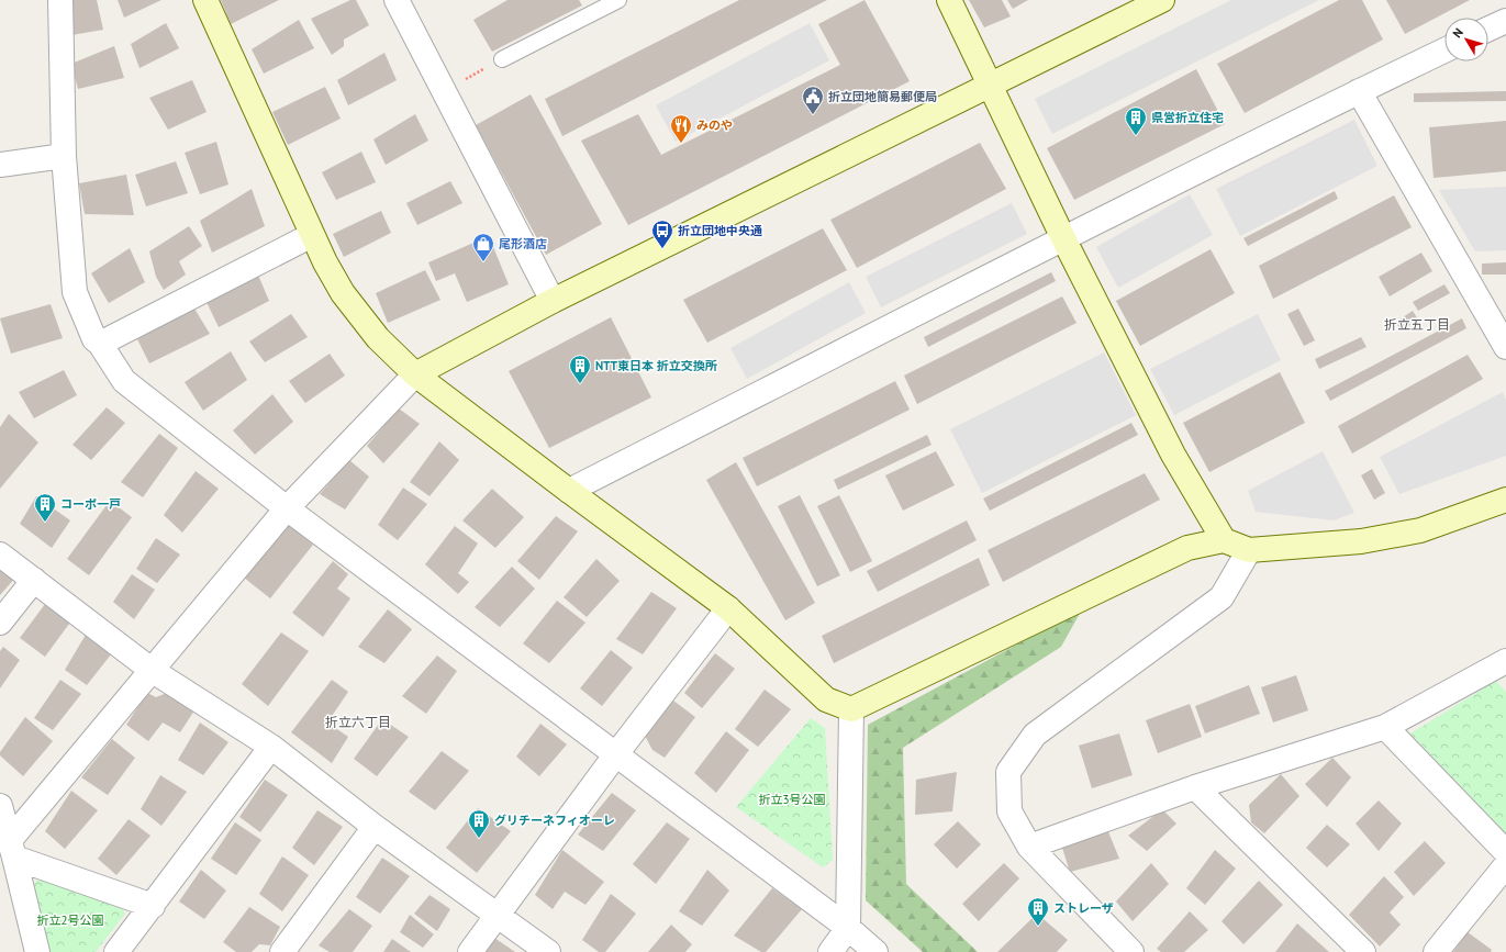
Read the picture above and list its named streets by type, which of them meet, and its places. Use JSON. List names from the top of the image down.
{
  "districts": ["折立五丁目", "折立六丁目"],
  "parks": ["折立3号公園", "折立2号公園"],
  "places": {
    "public building": ["折立団地簡易郵便局"],
    "building": [
      "県営折立住宅",
      "NTT東日本 折立交換所",
      "コーポ一戸",
      "グリチーネフィオーレ",
      "ストレーザ"
    ],
    "restaurant": ["みのや"],
    "bus stop": ["折立団地中央通"],
    "shop": ["尾形酒店"]
  },
  "north": "top left"
}
